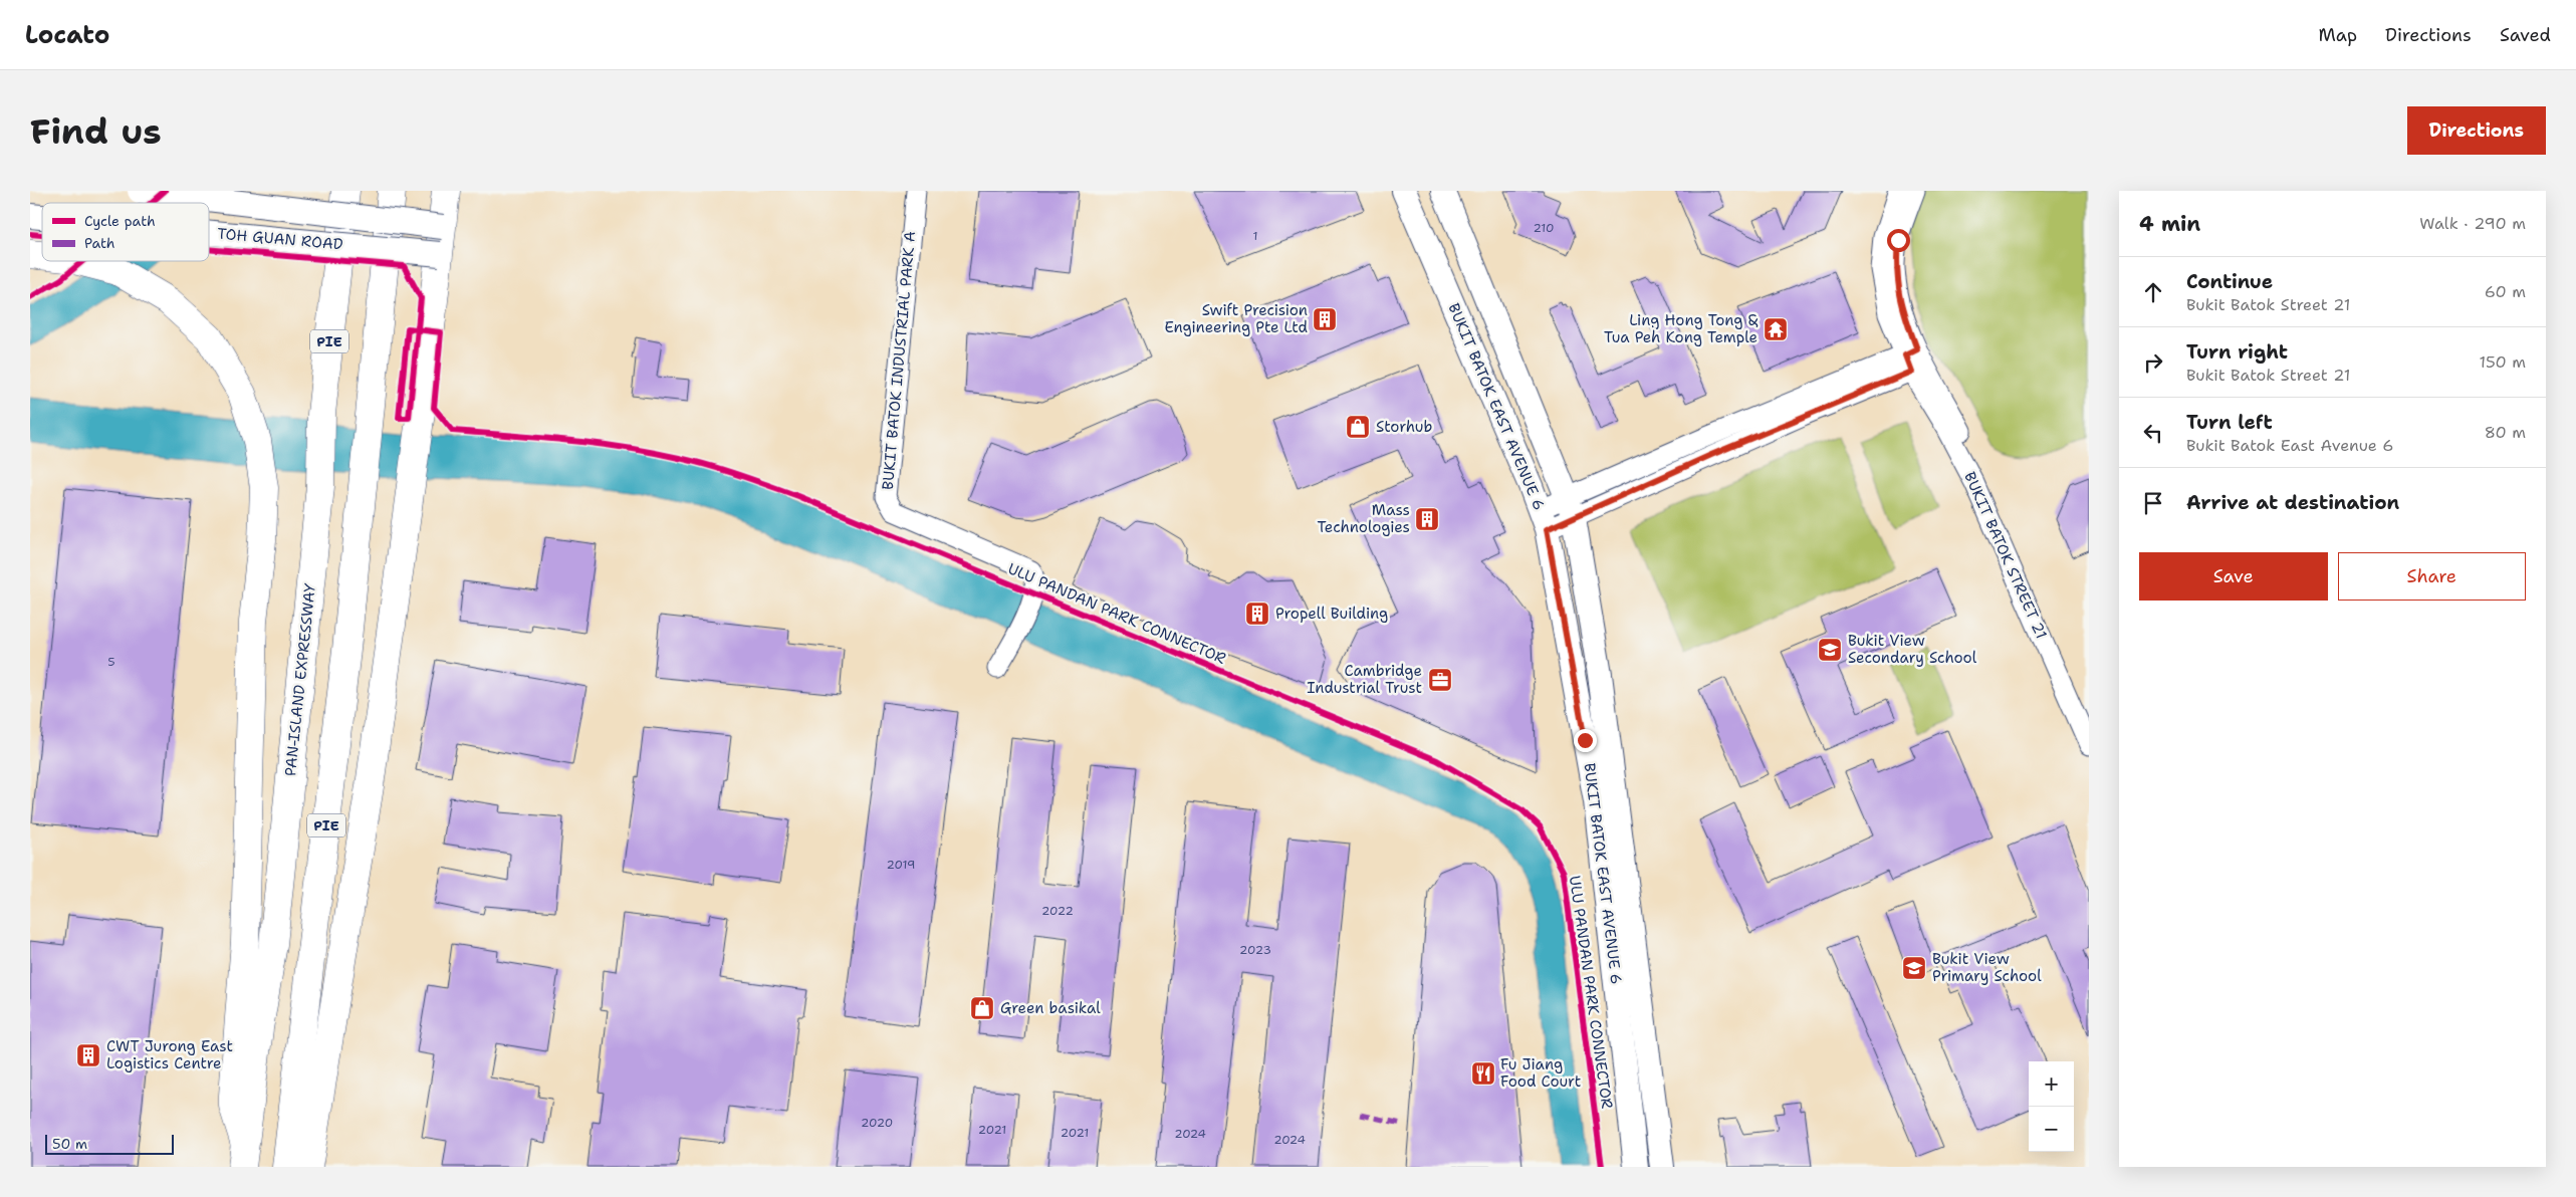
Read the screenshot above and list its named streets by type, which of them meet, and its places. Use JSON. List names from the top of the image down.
{
  "streets": {
    "highway": ["PIE", "PAN-ISLAND EXPRESSWAY"],
    "main road": ["TOH GUAN ROAD", "BUKIT BATOK EAST AVENUE 6"],
    "street": ["BUKIT BATOK INDUSTRIAL PARK A", "BUKIT BATOK STREET 21"],
    "cycle path": ["ULU PANDAN PARK CONNECTOR"]
  },
  "places": {
    "building": [
      "Swift Precision Engineering Pte Ltd",
      "Mass Technologies",
      "Propell Building",
      "CWT Jurong East Logistics Centre"
    ],
    "temple": ["Ling Hong Tong & Tua Peh Kong Temple"],
    "shop": ["Storhub", "Green basikal"],
    "school or university": ["Bukit View Secondary School", "Bukit View Primary School"],
    "office": ["Cambridge Industrial Trust"],
    "restaurant": ["Fu Jiang Food Court"]
  },
  "house_numbers": [
    "210",
    "1",
    "5",
    "2019",
    "2022",
    "2023",
    "2020",
    "2021",
    "2021",
    "2024",
    "2024"
  ],
  "legend": ["Cycle path", "Path"],
  "scale_bar": "50 m",
  "page": {
    "header": "Locato",
    "nav": ["Map", "Directions", "Saved"],
    "buttons": [
      "Directions",
      ["Save", "Share"]
    ],
    "title": "Find us",
    "heading": ["4 min", "Walk · 290 m"],
    "list": [
      ["Continue", "Bukit Batok Street 21", "60 m"],
      ["Turn right", "Bukit Batok Street 21", "150 m"],
      ["Turn left", "Bukit Batok East Avenue 6", "80 m"],
      "Arrive at destination"
    ],
    "map_buttons": ["+", "−"],
    "scale": "50 m"
  }
}
